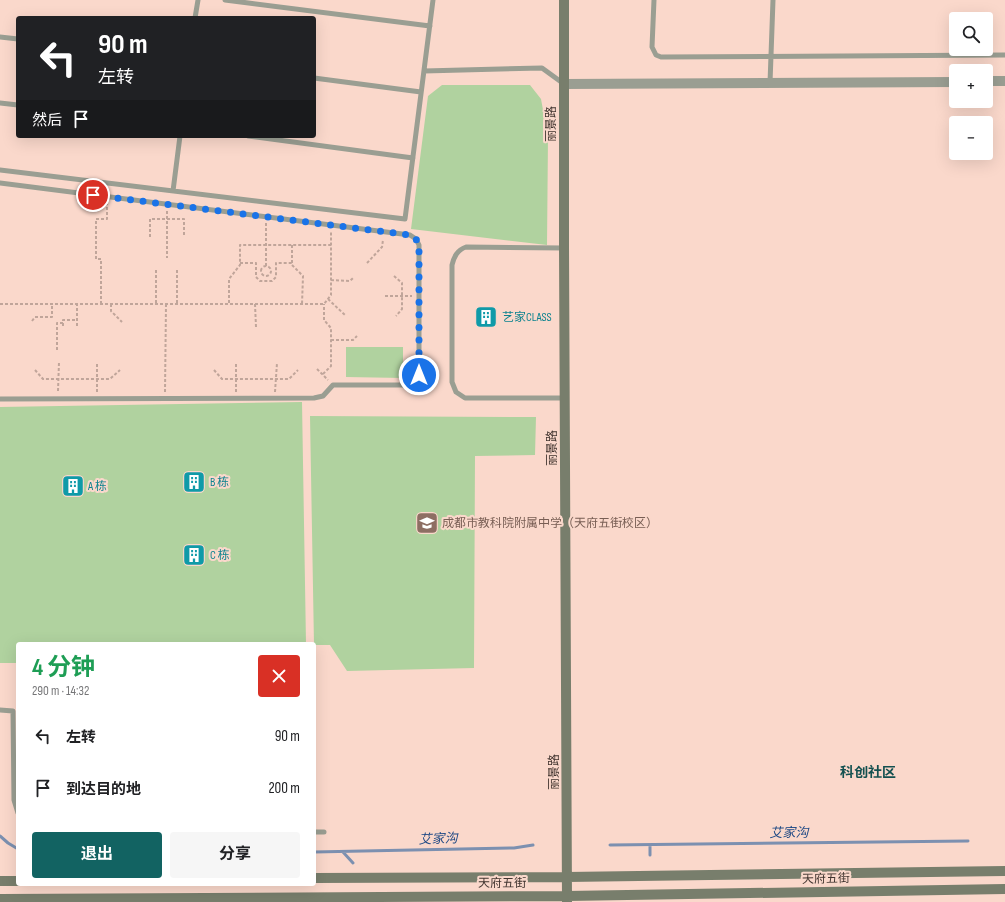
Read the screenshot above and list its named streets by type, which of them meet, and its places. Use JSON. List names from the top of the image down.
{
  "streets": {
    "street": ["丽景路", "天府五街"]
  },
  "crossings": [
    ["丽景路", "天府五街"]
  ],
  "districts": ["科创社区"],
  "water": ["艾家沟"],
  "places": {
    "building": [
      "艺家CLASS",
      "B 栋",
      "A 栋",
      "C 栋"
    ],
    "school or university": ["成都市教科院附属中学（天府五街校区）"]
  },
  "page": {
    "map_buttons": ["+", "−"],
    "turn": ["90 m", "左转"],
    "then": "然后",
    "heading": ["4 分钟", "290 m · 14:32"],
    "list": [
      {
        "name": "左转",
        "value": "90 m"
      },
      {
        "name": "到达目的地",
        "value": "200 m"
      }
    ],
    "buttons": ["退出", "分享"]
  }
}
